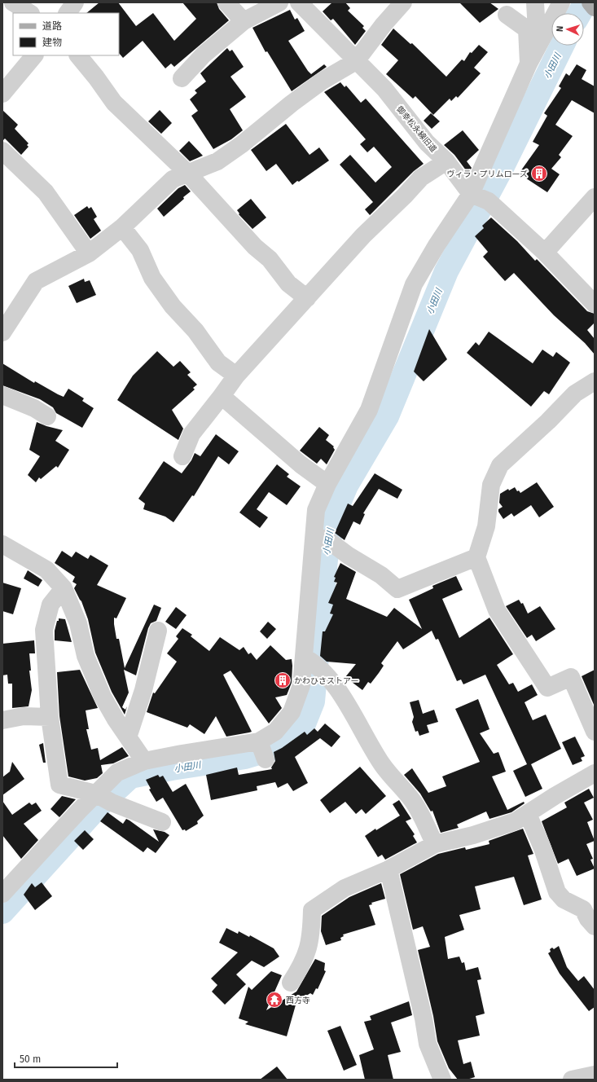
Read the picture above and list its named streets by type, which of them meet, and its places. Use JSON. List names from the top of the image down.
{
  "streets": {
    "street": ["御幸松永線旧道"]
  },
  "water": ["小田川"],
  "places": {
    "building": ["ヴィラ・プリムローズ", "かわひさストアー"],
    "temple": ["西方寺"]
  },
  "legend": ["道路", "建物"],
  "scale_bar": "50 m",
  "north": "left"
}
